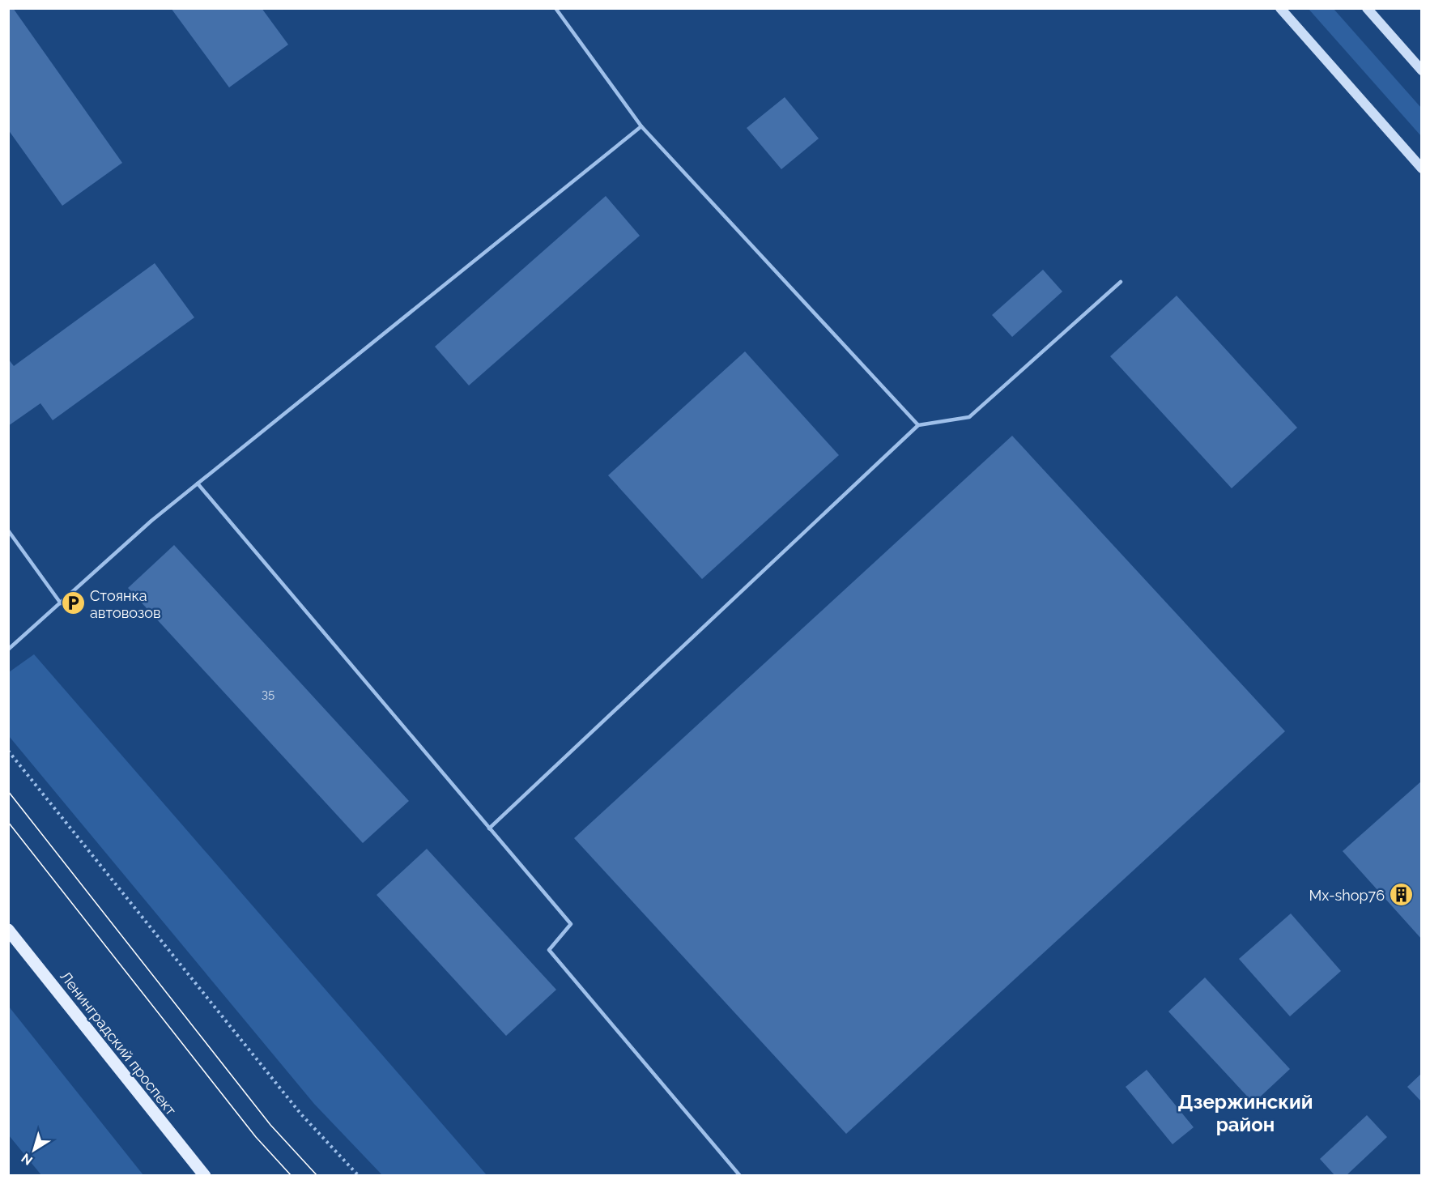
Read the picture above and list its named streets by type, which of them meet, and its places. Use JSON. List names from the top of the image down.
{
  "streets": {
    "main road": ["Ленинградский проспект"]
  },
  "districts": ["Дзержинский район"],
  "places": {
    "parking": ["Стоянка автовозов"],
    "building": ["Mx-shop76"]
  },
  "house_numbers": ["35"],
  "north": "bottom left"
}
